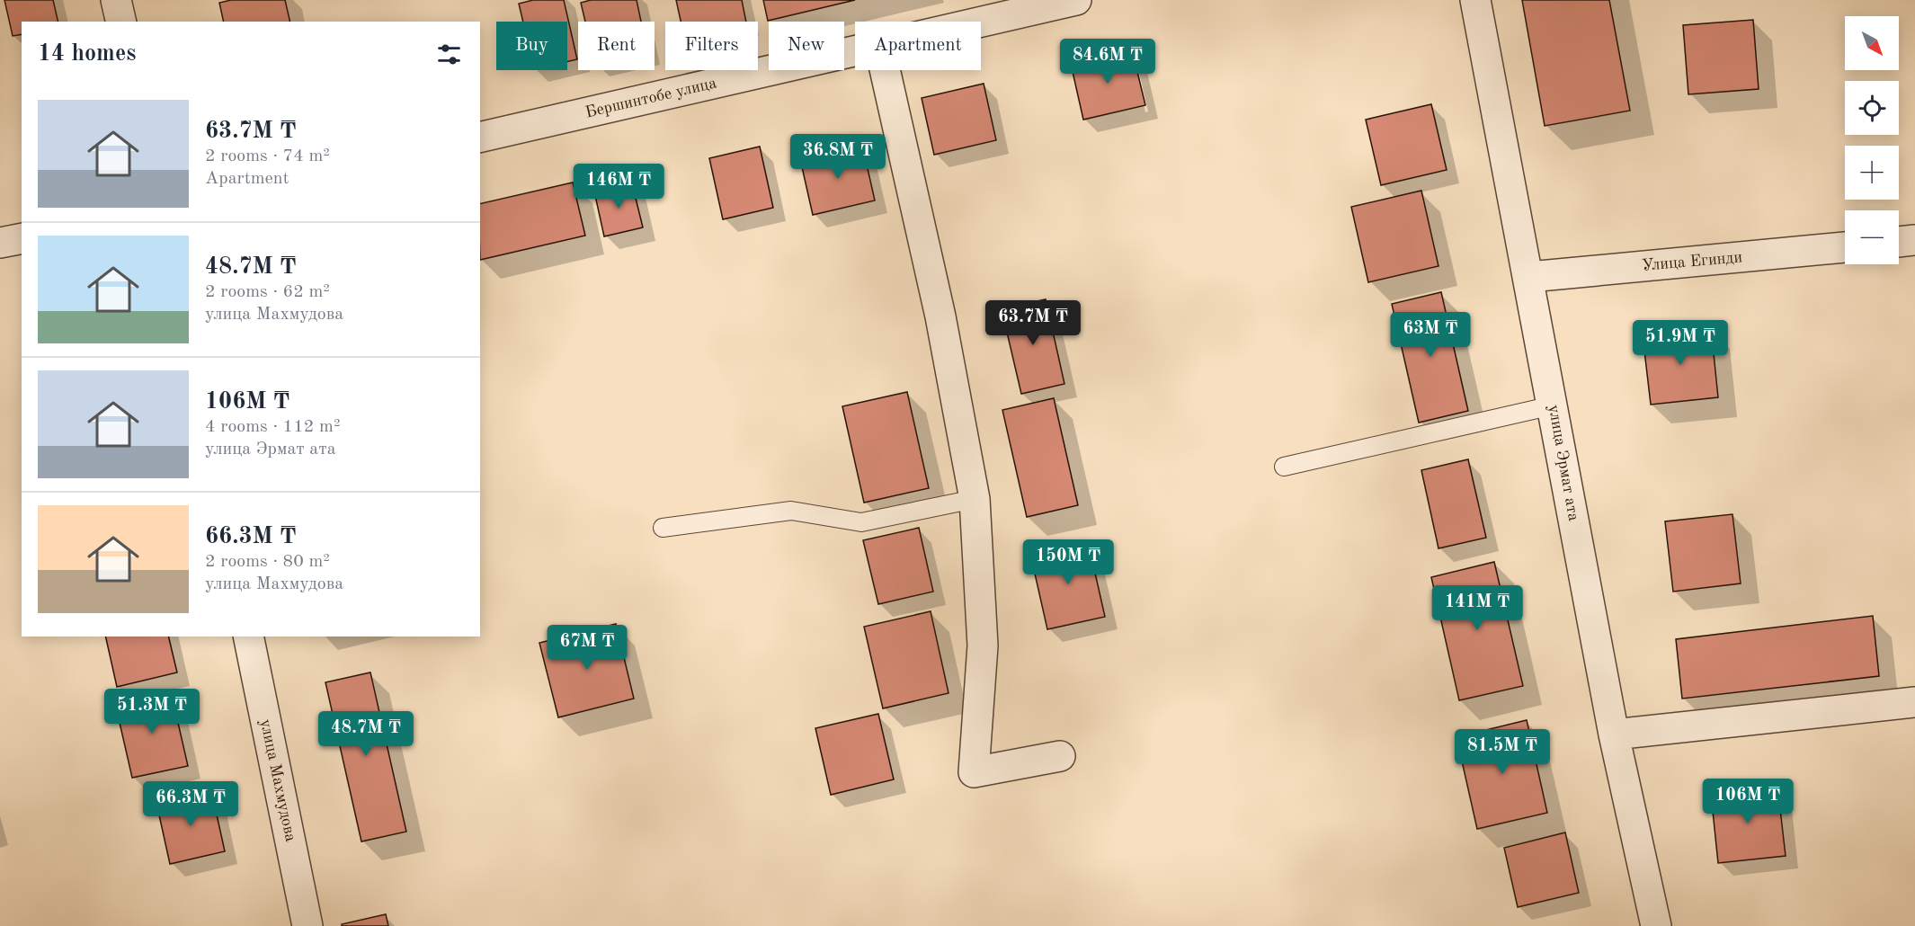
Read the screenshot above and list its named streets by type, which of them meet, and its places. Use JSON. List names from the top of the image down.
{
  "streets": {
    "street": [
      "Бершинтобе улица",
      "Улица Егинди",
      "улица Эрмат ата",
      "улица Махмудова"
    ]
  },
  "crossings": [
    ["Улица Егинди", "улица Эрмат ата"]
  ],
  "north": "bottom right",
  "page": {
    "map_buttons": ["+", "−"],
    "chip": [
      "Buy",
      "Rent",
      "Filters",
      "New",
      "Apartment"
    ],
    "heading": "14 homes",
    "price": [
      "84.6M ₸",
      "36.8M ₸",
      "146M ₸",
      "63.7M ₸",
      "63M ₸",
      "51.9M ₸",
      "150M ₸",
      "141M ₸",
      "67M ₸",
      "51.3M ₸",
      "48.7M ₸",
      "81.5M ₸",
      "106M ₸",
      "66.3M ₸"
    ],
    "list": [
      {
        "name": "63.7M ₸",
        "note": "2 rooms · 74 m² · Apartment"
      },
      {
        "name": "48.7M ₸",
        "note": "2 rooms · 62 m² · улица Махмудова"
      },
      {
        "name": "106M ₸",
        "note": "4 rooms · 112 m² · улица Эрмат ата"
      },
      {
        "name": "66.3M ₸",
        "note": "2 rooms · 80 m² · улица Махмудова"
      }
    ]
  }
}
